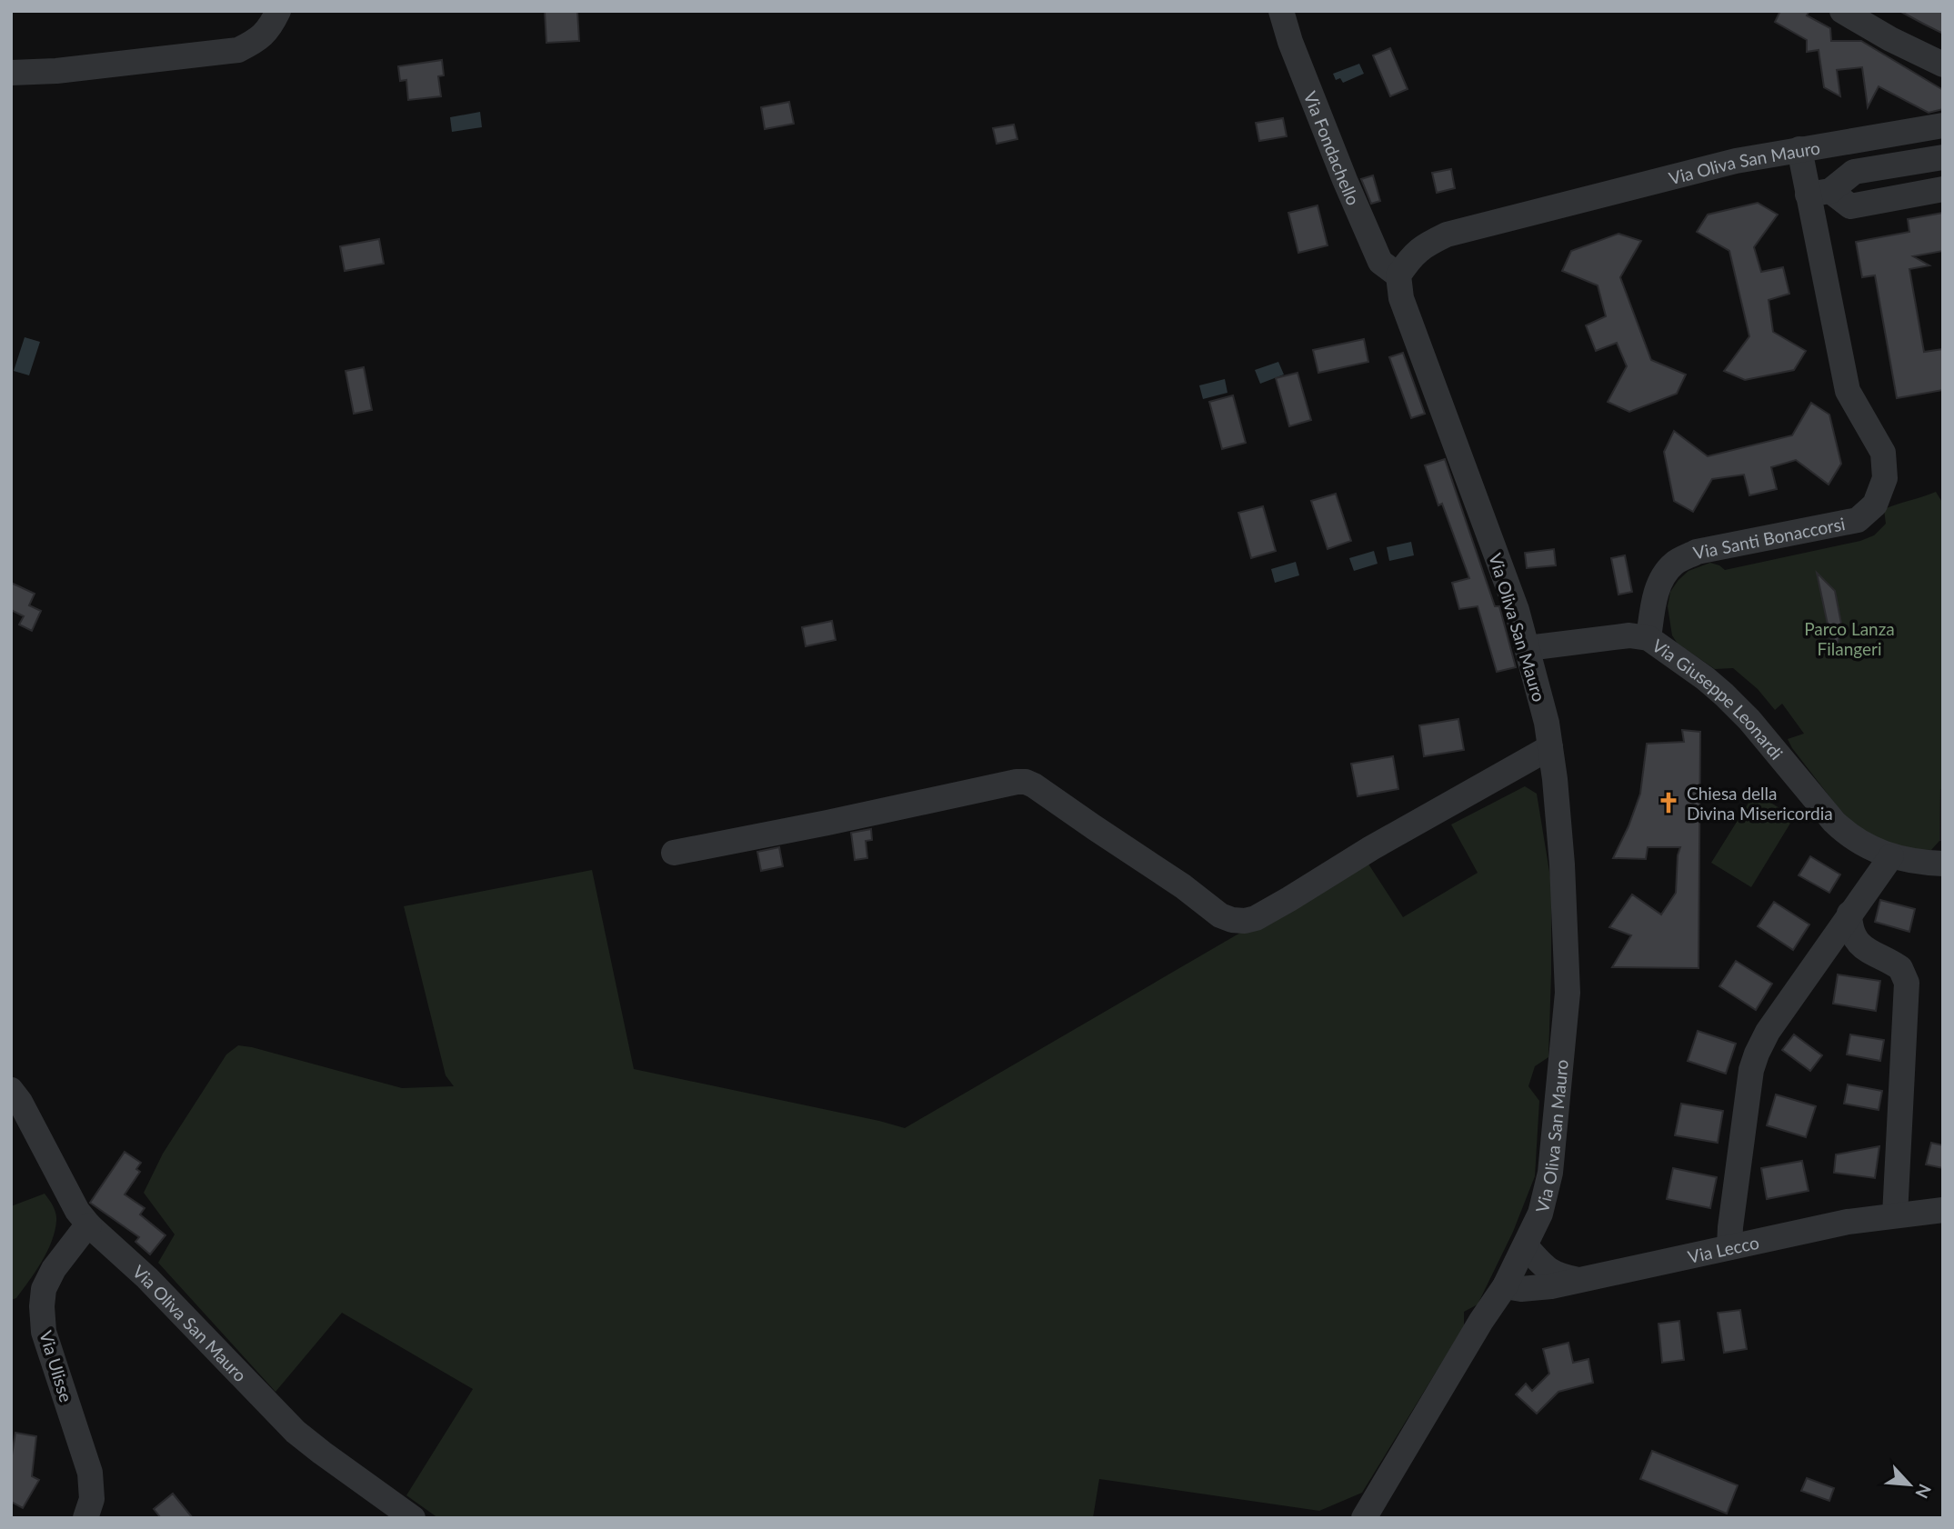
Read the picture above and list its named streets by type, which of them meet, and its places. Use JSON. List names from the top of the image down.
{
  "streets": {
    "street": [
      "Via Fondachello",
      "Via Oliva San Mauro",
      "Via Santi Bonaccorsi",
      "Via Giuseppe Leonardi",
      "Via Lecco",
      "Via Ulisse"
    ]
  },
  "crossings": [
    ["Via Fondachello", "Via Oliva San Mauro"],
    ["Via Oliva San Mauro", "Via Santi Bonaccorsi"],
    ["Via Oliva San Mauro", "Via Giuseppe Leonardi"],
    ["Via Oliva San Mauro", "Via Lecco"],
    ["Via Oliva San Mauro", "Via Ulisse"],
    ["Via Santi Bonaccorsi", "Via Giuseppe Leonardi"]
  ],
  "parks": ["Parco Lanza Filangeri"],
  "places": {
    "church": ["Chiesa della Divina Misericordia"]
  },
  "north": "bottom right"
}
